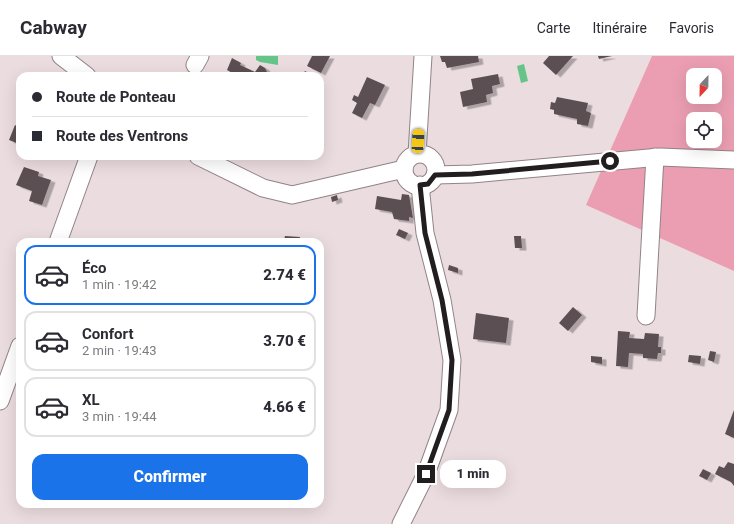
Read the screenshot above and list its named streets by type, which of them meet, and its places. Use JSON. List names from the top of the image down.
{
  "north": "bottom",
  "page": {
    "header": "Cabway",
    "nav": ["Carte", "Itinéraire", "Favoris"],
    "banner": ["Route de Ponteau", "Route des Ventrons"],
    "list": [
      {
        "name": "Éco",
        "note": "1 min · 19:42",
        "value": "2.74 €"
      },
      {
        "name": "Confort",
        "note": "2 min · 19:43",
        "value": "3.70 €"
      },
      {
        "name": "XL",
        "note": "3 min · 19:44",
        "value": "4.66 €"
      }
    ],
    "buttons": "Confirmer",
    "bubble": "1 min"
  }
}
